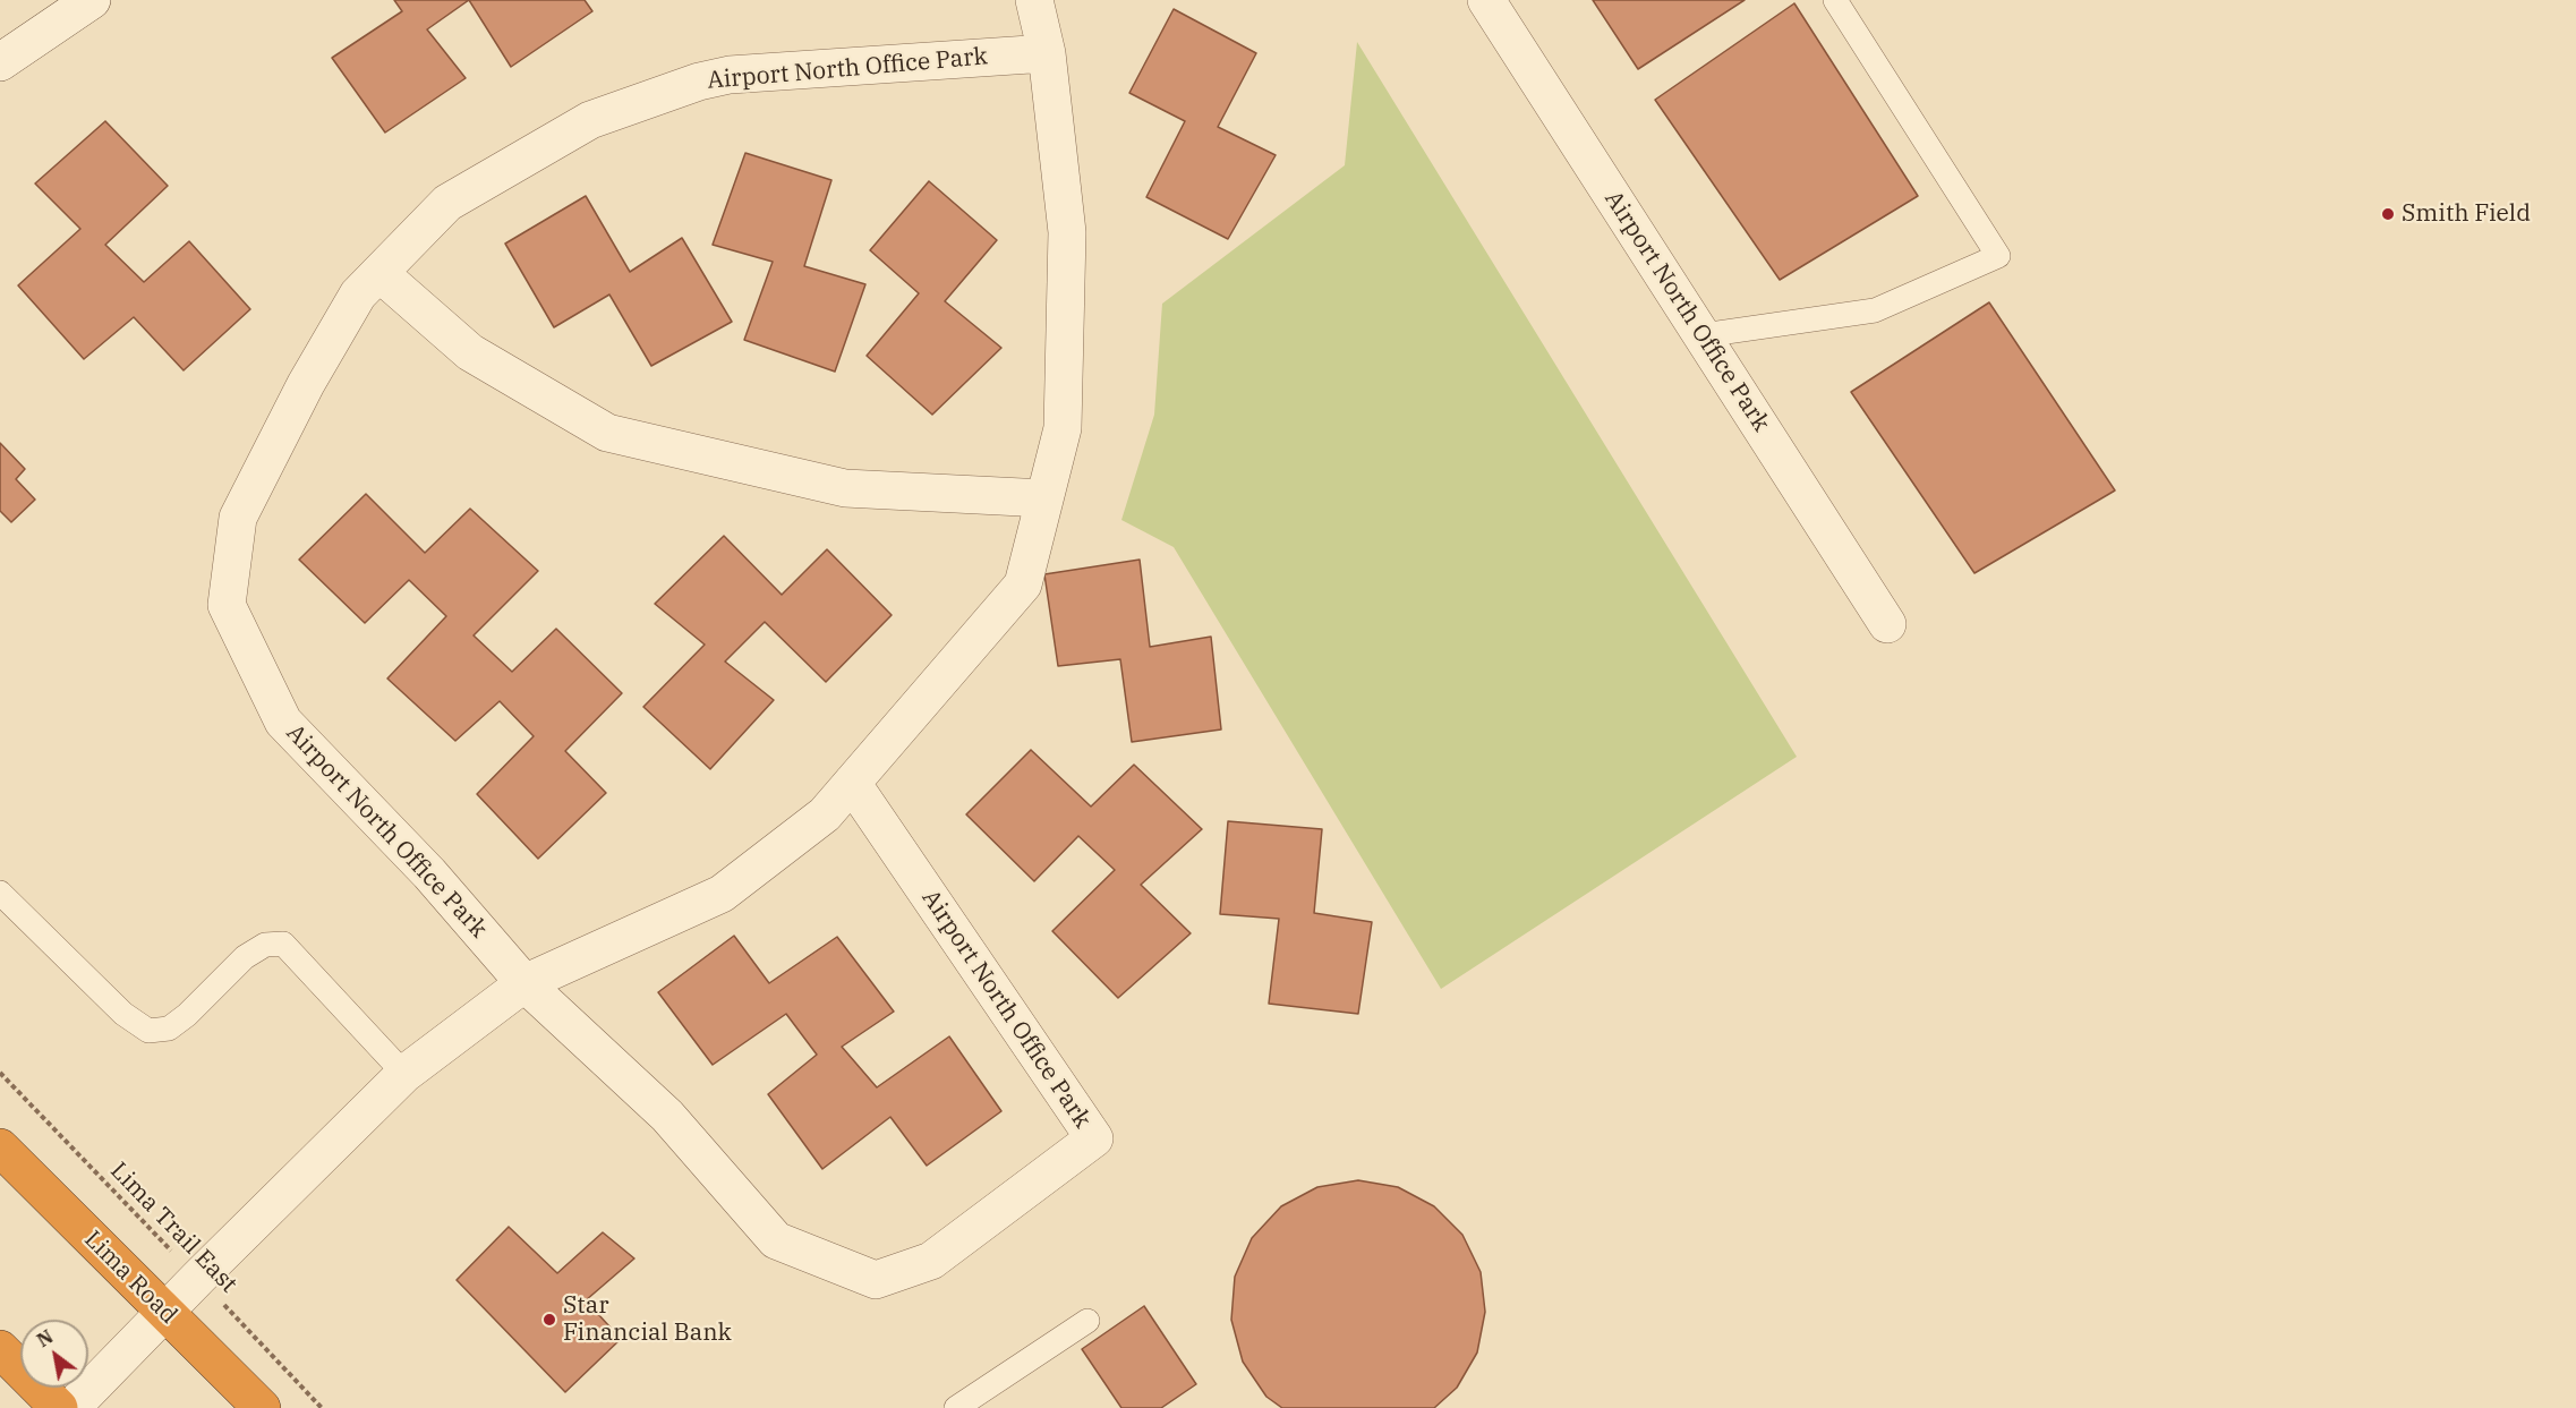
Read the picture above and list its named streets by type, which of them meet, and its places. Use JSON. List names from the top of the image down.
{
  "streets": {
    "highway": ["Lima Road"],
    "street": ["Airport North Office Park"],
    "path": ["Lima Trail East"]
  },
  "places": ["Smith Field", "Star Financial Bank"],
  "north": "top left"
}
